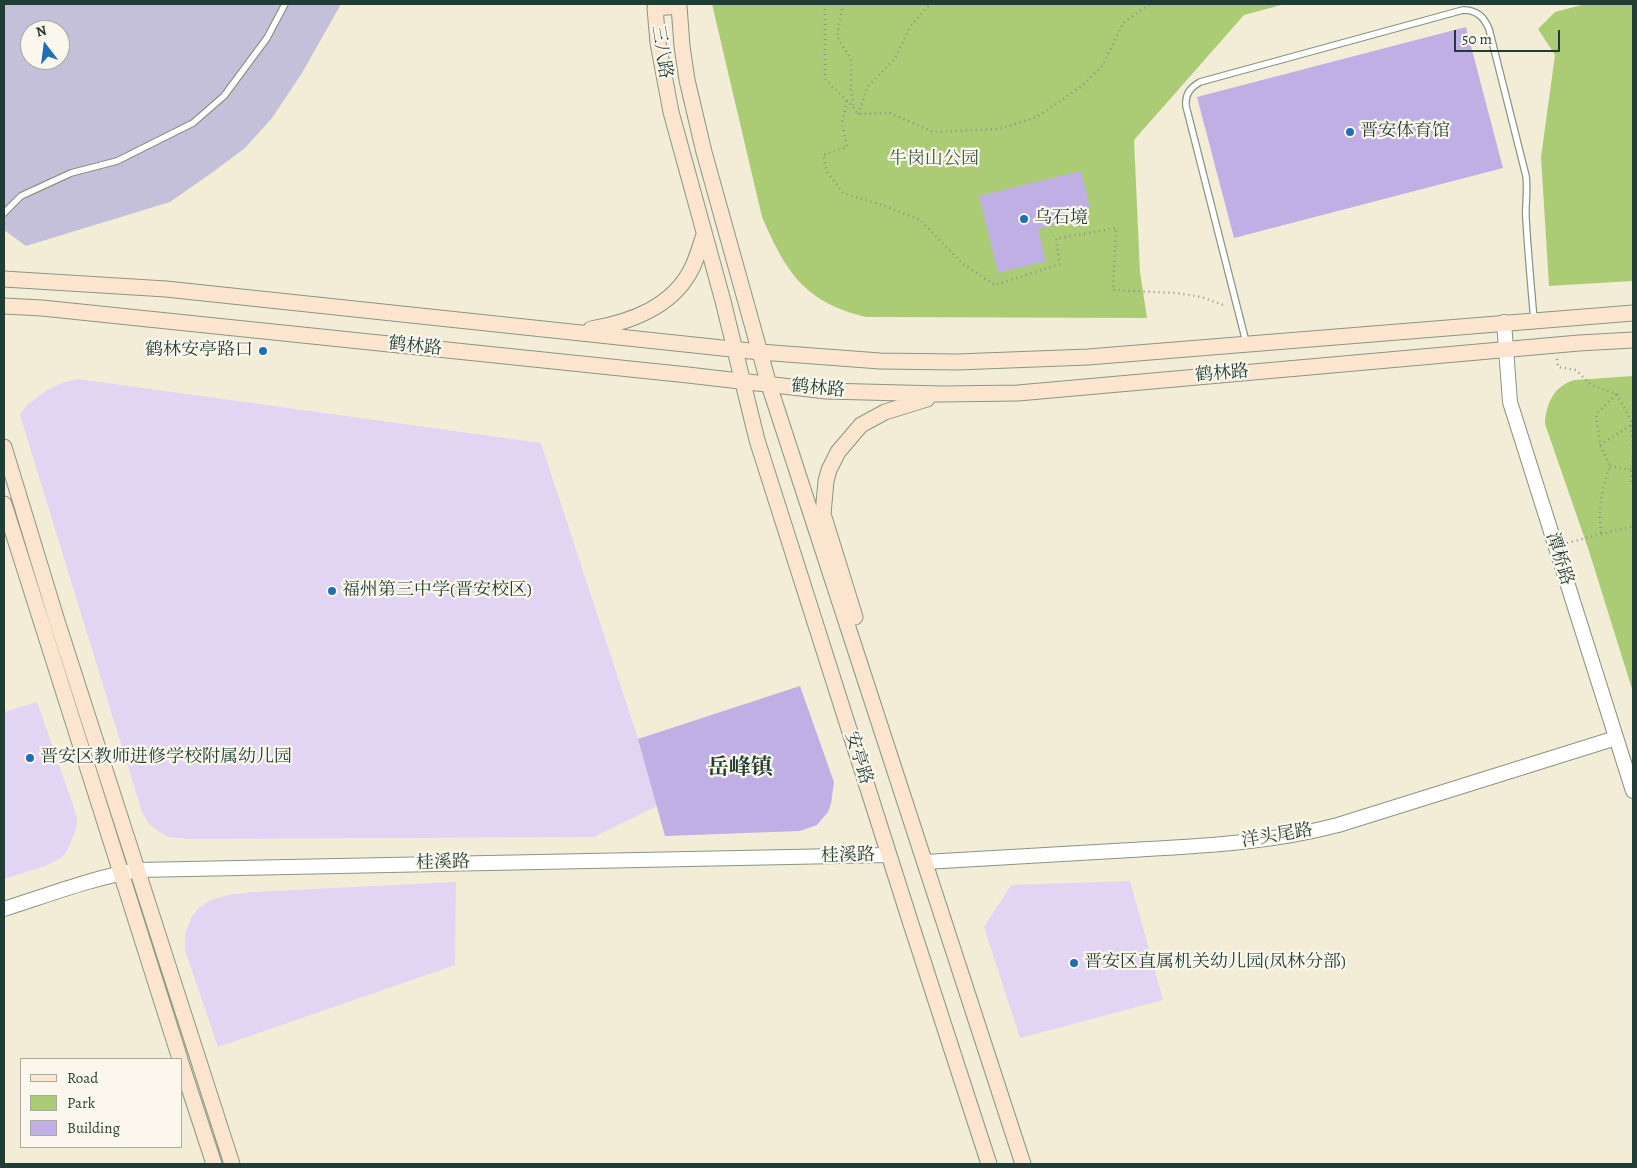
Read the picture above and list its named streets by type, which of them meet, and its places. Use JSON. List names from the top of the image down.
{
  "streets": {
    "main road": ["三八路", "鹤林路", "安亭路"],
    "street": ["潭桥路", "洋头尾路", "桂溪路"]
  },
  "crossings": [
    ["三八路", "鹤林路"],
    ["三八路", "安亭路"],
    ["鹤林路", "潭桥路"],
    ["鹤林路", "安亭路"],
    ["潭桥路", "洋头尾路"],
    ["安亭路", "洋头尾路"],
    ["安亭路", "桂溪路"]
  ],
  "districts": ["岳峰镇"],
  "parks": ["牛岗山公园"],
  "places": [
    "晋安体育馆",
    "乌石境",
    "鹤林安亭路口",
    "福州第三中学(晋安校区)",
    "晋安区教师进修学校附属幼儿园",
    "晋安区直属机关幼儿园(凤林分部)"
  ],
  "legend": ["Road", "Park", "Building"],
  "scale_bar": "50 m",
  "north": "top"
}
